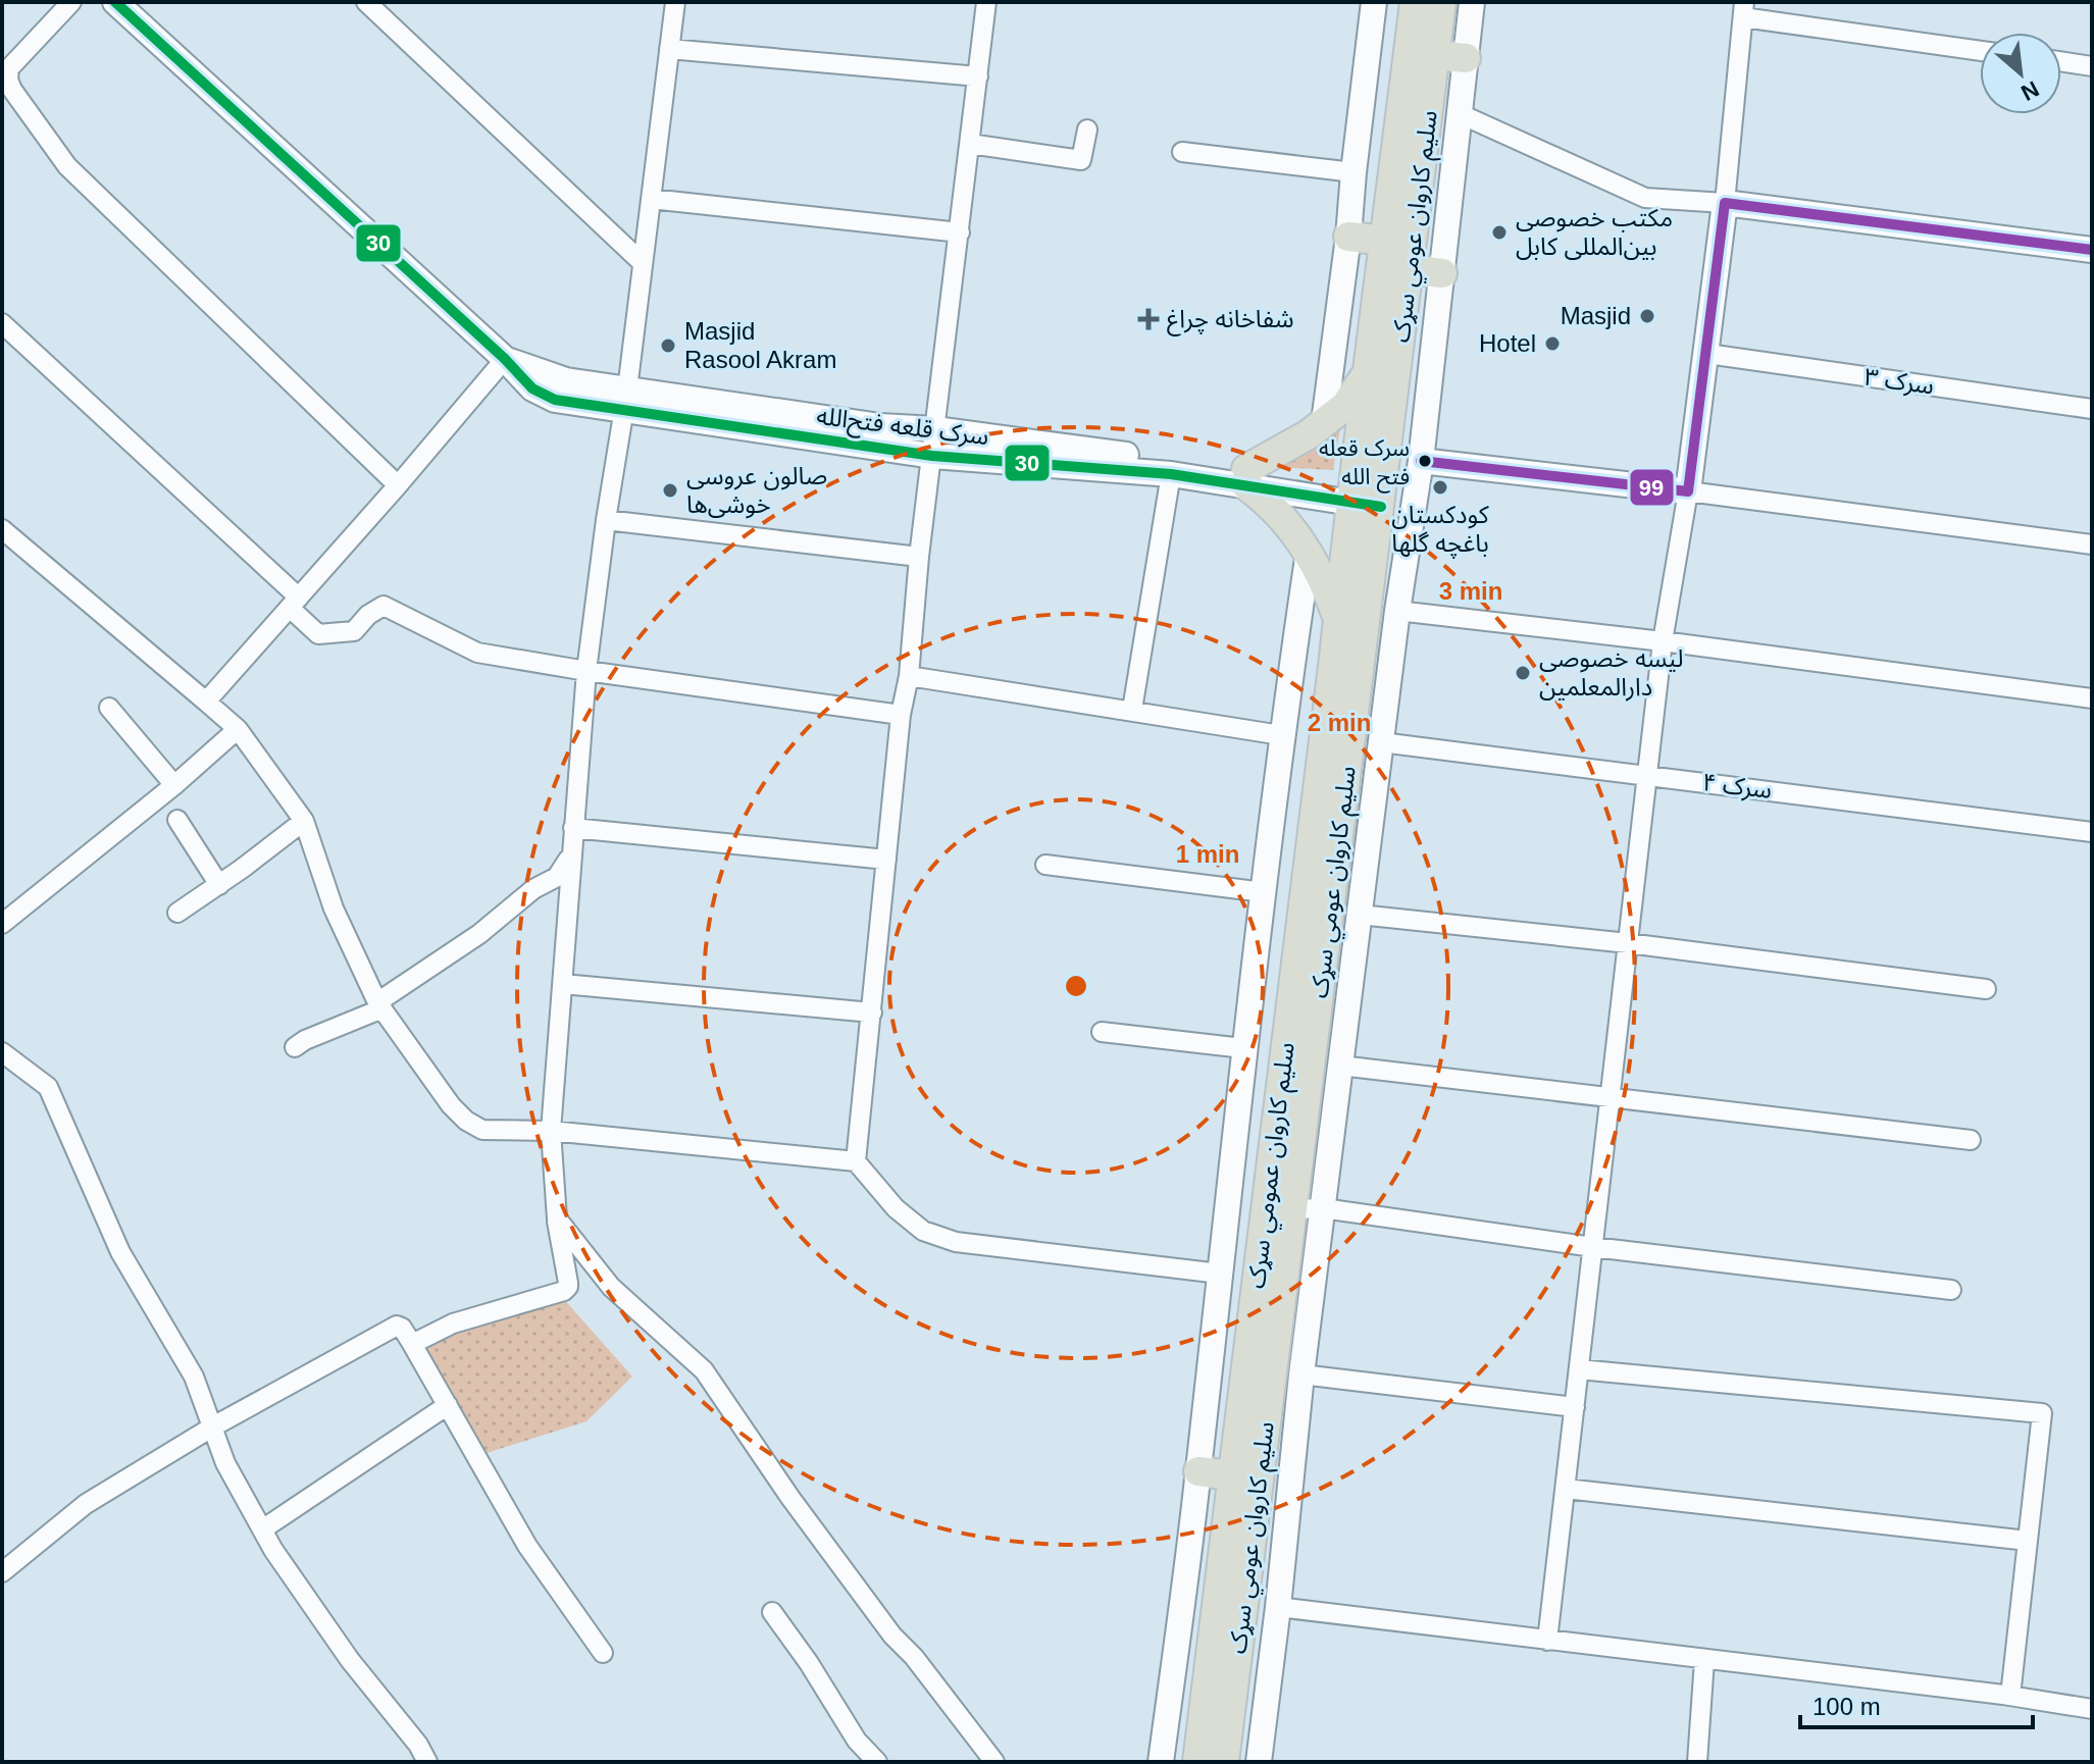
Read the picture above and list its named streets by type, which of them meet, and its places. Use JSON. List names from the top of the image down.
{
  "streets": {
    "main road": ["سلیم کاروان عومي سړک", "سلیم کاروان عمومي سړک"],
    "street": ["سرک ۳", "سرک قلعه فتح‌الله", "سرک ۴"]
  },
  "crossings": [
    ["سلیم کاروان عومي سړک", "سرک قلعه فتح‌الله"],
    ["سلیم کاروان عومي سړک", "سلیم کاروان عمومي سړک"],
    ["سرک قلعه فتح‌الله", "سلیم کاروان عمومي سړک"]
  ],
  "places": {
    "other": [
      "مکتب خصوصی بین‌المللی کابل",
      "Masjid",
      "Hotel",
      "Masjid Rasool Akram",
      "سرک قعله فتح الله",
      "کودکستان باغچه گلها",
      "صالون عروسی خوشی‌ها",
      "لیسه خصوصی دارالمعلمین"
    ],
    "health": ["شفاخانه چراغ"]
  },
  "lines": ["transit line 30", "transit line 99"],
  "scale_bar": "100 m",
  "north": "bottom right",
  "rings": ["3 min", "2 min", "1 min"]
}
